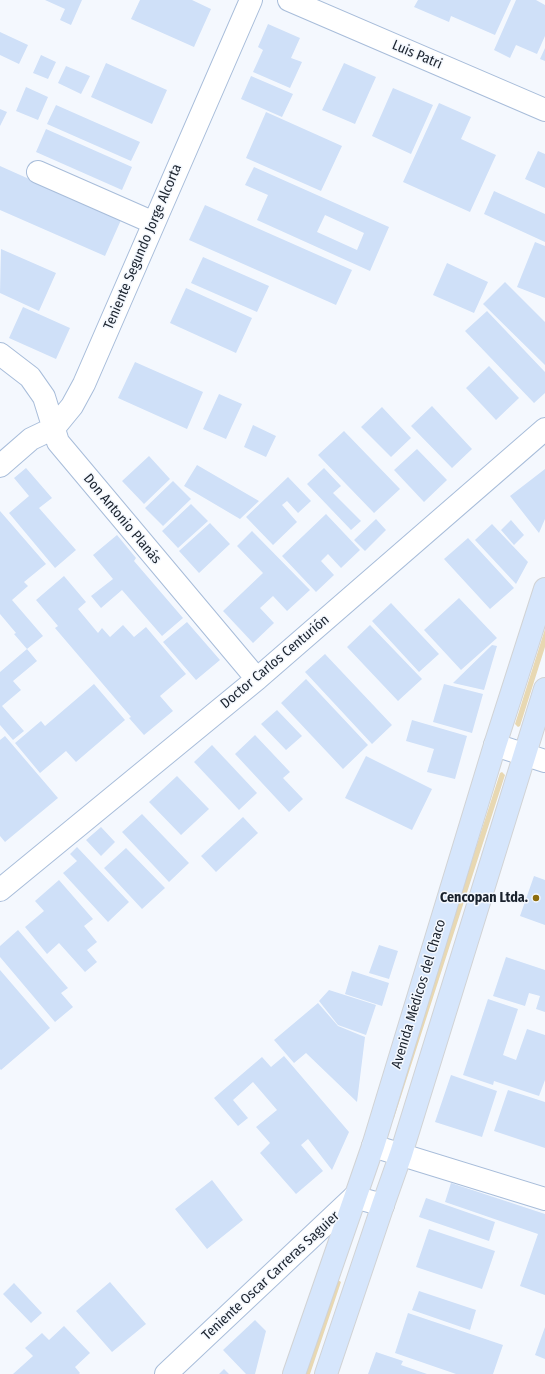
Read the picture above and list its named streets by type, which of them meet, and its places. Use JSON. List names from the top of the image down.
{
  "streets": {
    "main road": ["Avenida Médicos del Chaco"],
    "street": [
      "Luis Patri",
      "Teniente Segundo Jorge Alcorta",
      "Don Antonio Planás",
      "Doctor Carlos Centurión",
      "Teniente Oscar Carreras Saguier"
    ]
  },
  "crossings": [
    ["Teniente Segundo Jorge Alcorta", "Don Antonio Planás"],
    ["Don Antonio Planás", "Doctor Carlos Centurión"],
    ["Avenida Médicos del Chaco", "Teniente Oscar Carreras Saguier"]
  ],
  "places": ["Cencopan Ltda."]
}
